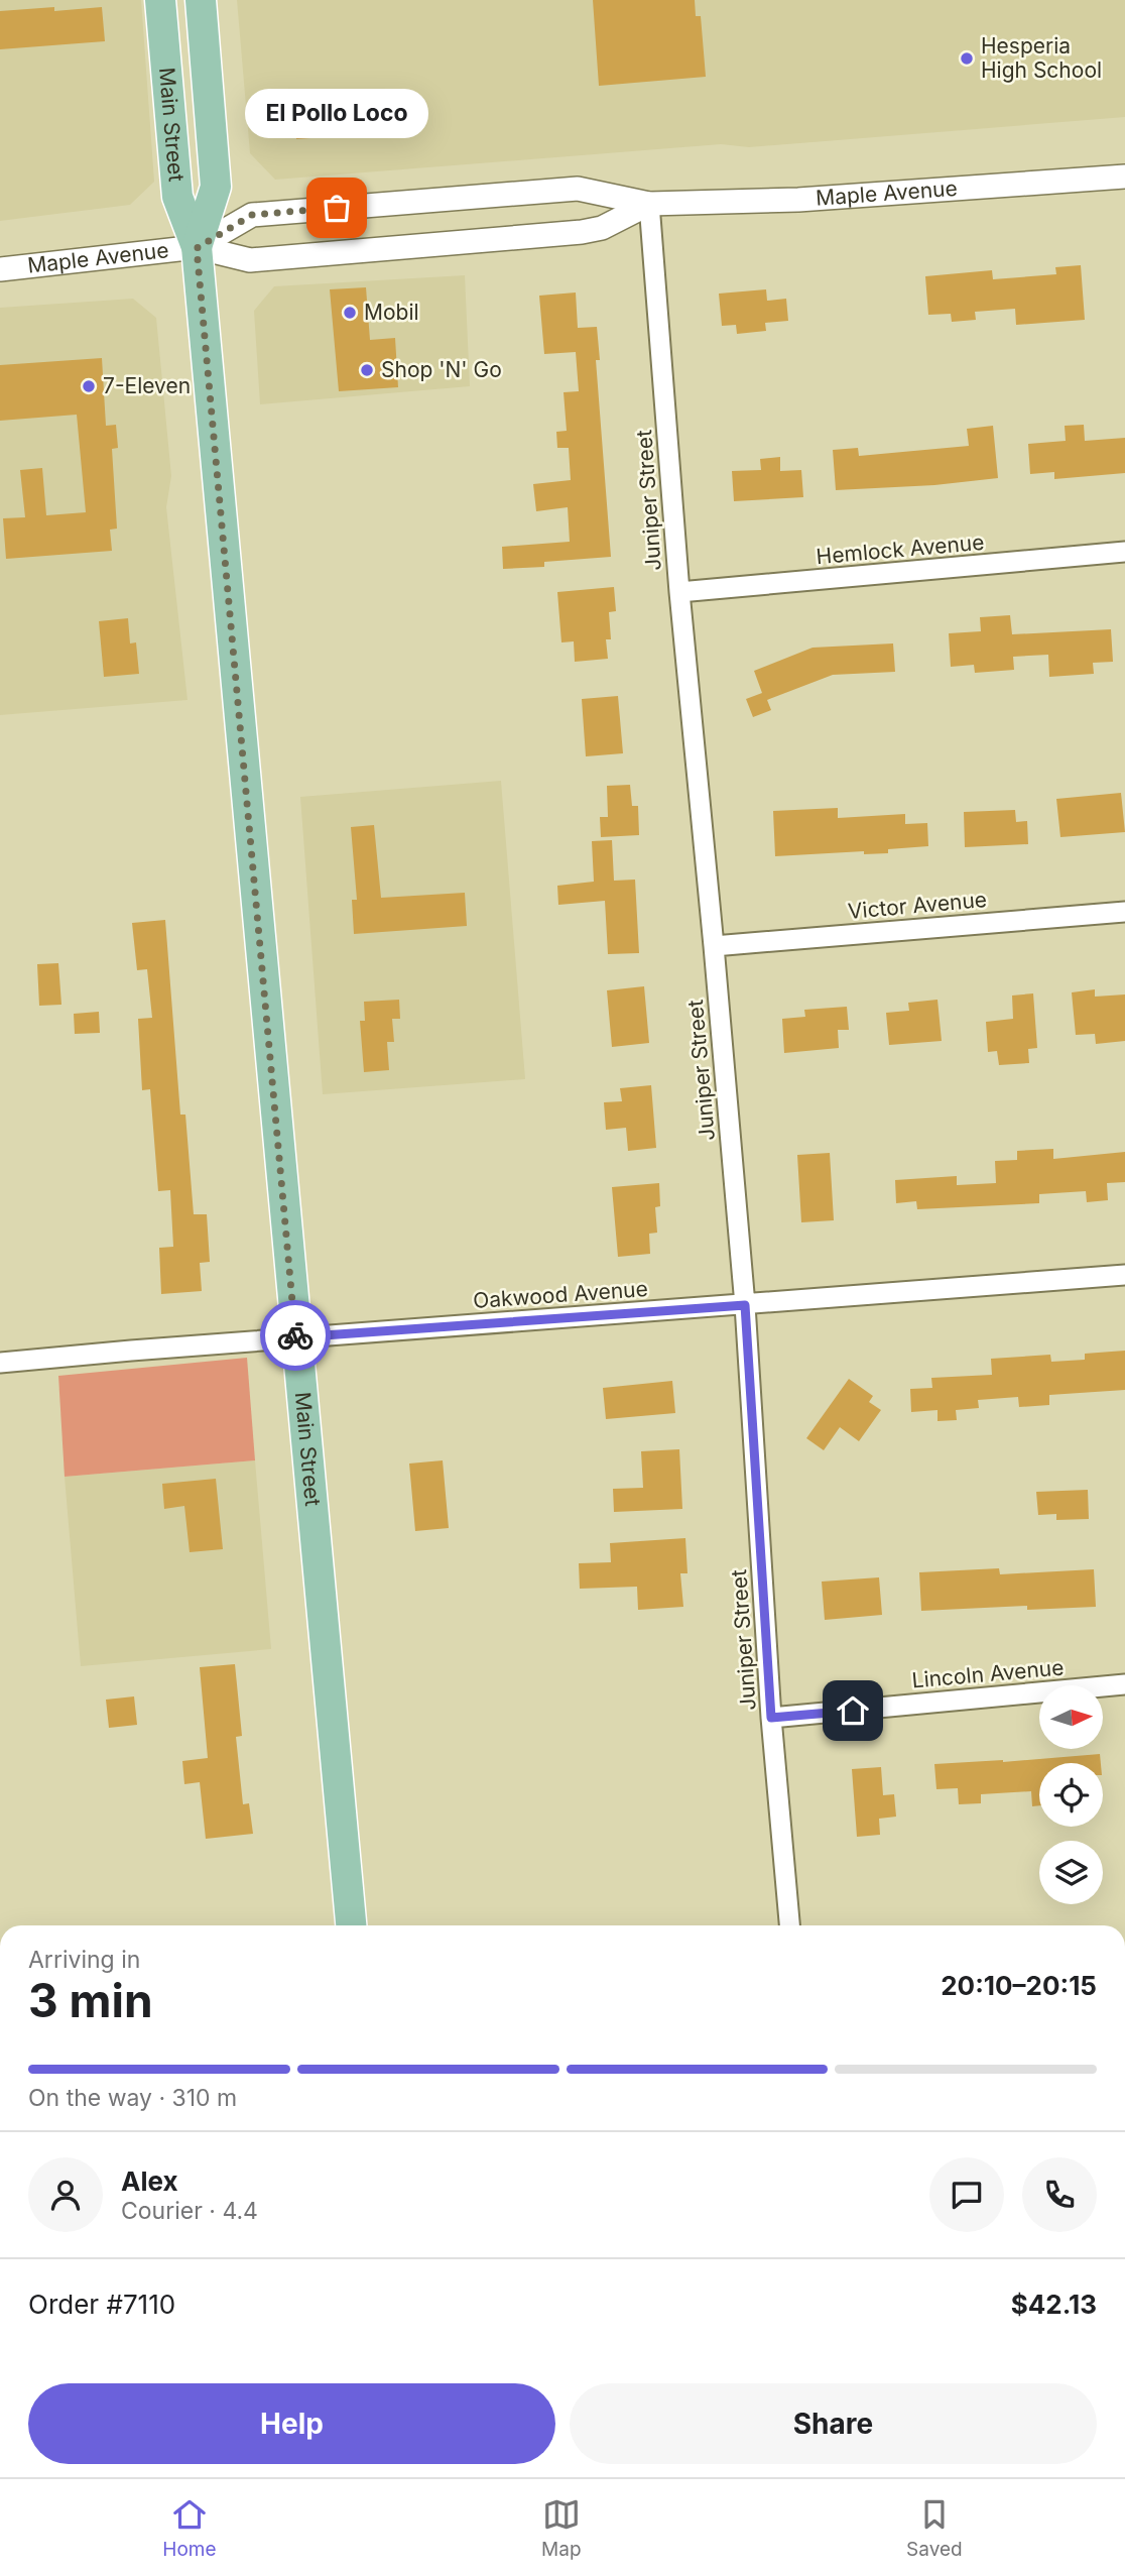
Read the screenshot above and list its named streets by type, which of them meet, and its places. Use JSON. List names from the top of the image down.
{
  "streets": {
    "main road": ["Main Street"],
    "street": [
      "Maple Avenue",
      "Juniper Street",
      "Hemlock Avenue",
      "Victor Avenue",
      "Oakwood Avenue",
      "Lincoln Avenue"
    ]
  },
  "crossings": [
    ["Main Street", "Maple Avenue"],
    ["Main Street", "Oakwood Avenue"],
    ["Maple Avenue", "Juniper Street"],
    ["Juniper Street", "Hemlock Avenue"],
    ["Juniper Street", "Victor Avenue"],
    ["Juniper Street", "Oakwood Avenue"],
    ["Juniper Street", "Lincoln Avenue"]
  ],
  "places": [
    "Hesperia High School",
    "El Pollo Loco",
    "Mobil",
    "Shop 'N' Go",
    "7-Eleven"
  ],
  "north": "right",
  "page": {
    "bubble": "El Pollo Loco",
    "heading": ["3 min", "Arriving in", "20:10–20:15"],
    "panel": [
      "Alex",
      "Courier · 4.4",
      "Order #7110",
      "$42.13"
    ],
    "bar": "On the way · 310 m",
    "buttons": ["Help", "Share"],
    "tabs": ["Home", "Map", "Saved"]
  }
}
